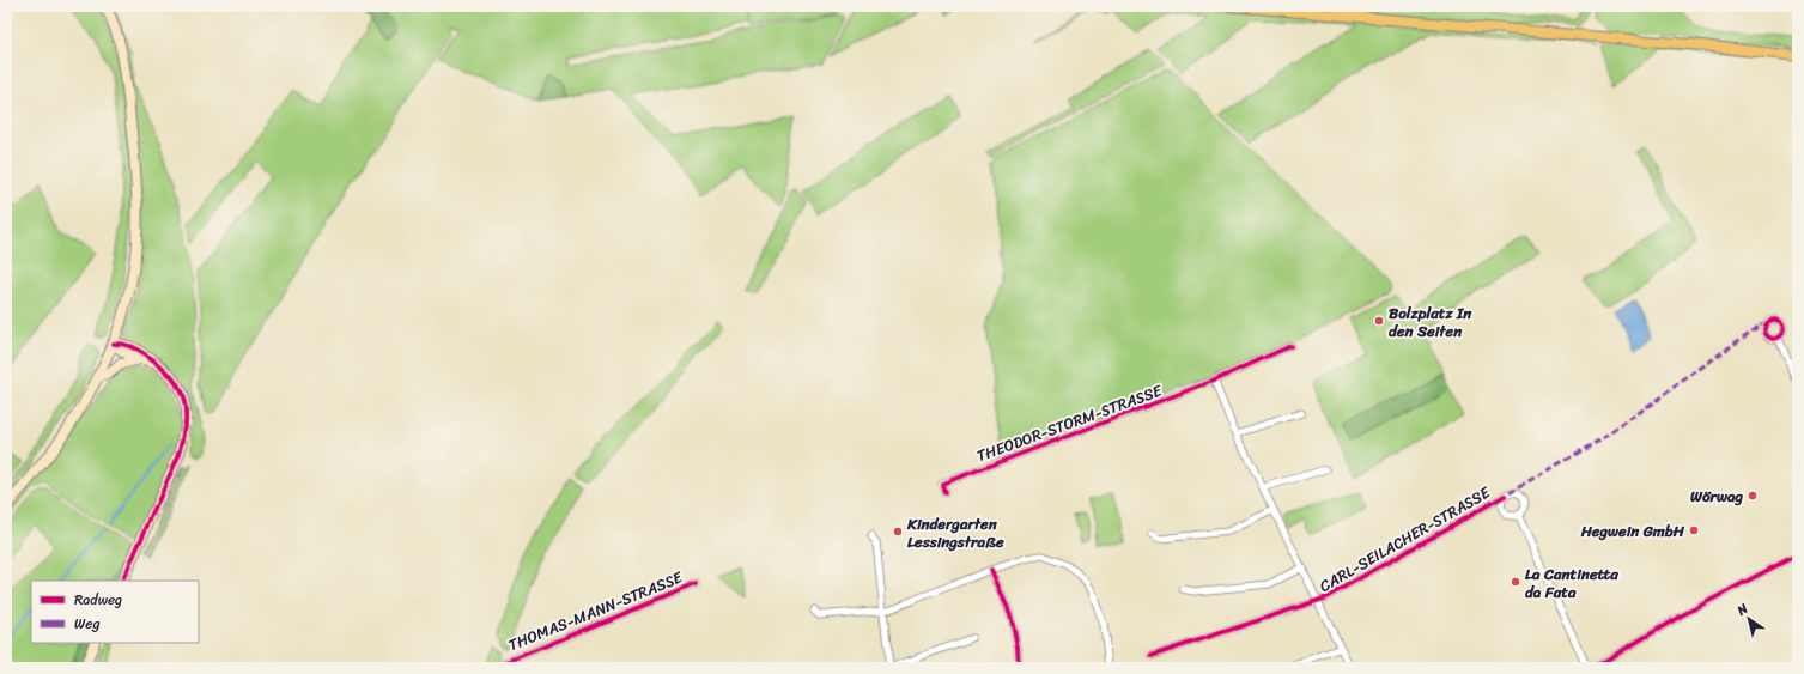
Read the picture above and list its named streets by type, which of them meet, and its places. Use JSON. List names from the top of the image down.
{
  "streets": {
    "street": ["THEODOR-STORM-STRASSE", "CARL-SEILACHER-STRASSE", "THOMAS-MANN-STRASSE"]
  },
  "places": [
    "Bolzplatz In den Seiten",
    "Wörwag",
    "Hegwein GmbH",
    "Kindergarten Lessingstraße",
    "La Cantinetta da Fata"
  ],
  "legend": ["Radweg", "Weg"],
  "north": "top left"
}
